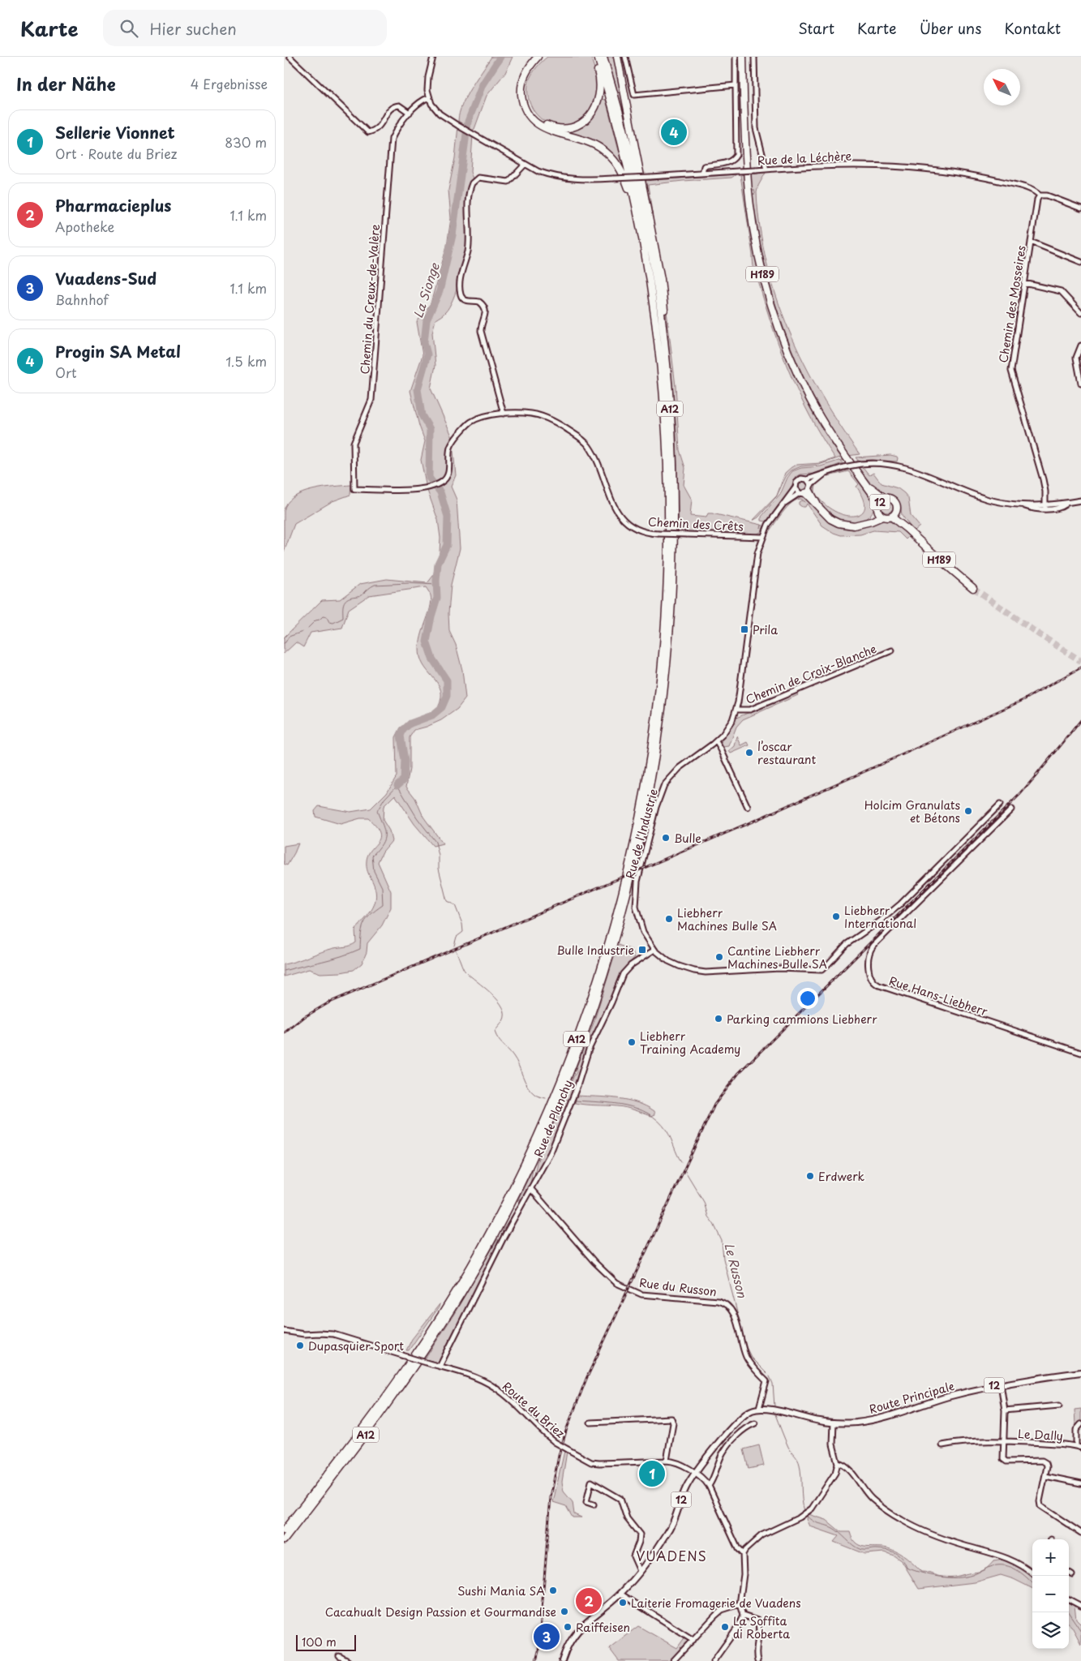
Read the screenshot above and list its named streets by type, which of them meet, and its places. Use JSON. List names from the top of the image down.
{
  "streets": {
    "highway": ["H189", "A12", "12"],
    "main road": ["Route Principale"],
    "street": [
      "Rue de la Léchère",
      "Chemin du Creux-de-Valère",
      "Chemin des Mosseires",
      "Chemin des Crêts",
      "Chemin de Croix-Blanche",
      "Rue de l'Industrie",
      "Rue Hans-Liebherr",
      "Rue de Planchy",
      "Rue du Russon",
      "Route du Briez",
      "Le Dally"
    ]
  },
  "crossings": [
    ["Rue de la Léchère", "Chemin du Creux-de-Valère"],
    ["Rue de la Léchère", "Chemin des Mosseires"],
    ["H189", "12"],
    ["Chemin du Creux-de-Valère", "Chemin des Crêts"],
    ["12", "Rue du Russon"],
    ["12", "Route Principale"],
    ["12", "Route du Briez"],
    ["Chemin des Crêts", "Rue de l'Industrie"],
    ["Chemin de Croix-Blanche", "Rue de l'Industrie"],
    ["Rue de l'Industrie", "Rue de Planchy"],
    ["Rue de Planchy", "Rue du Russon"],
    ["Rue de Planchy", "Route du Briez"],
    ["Rue du Russon", "Route Principale"],
    ["Route Principale", "Le Dally"]
  ],
  "districts": ["VUADENS"],
  "water": ["La Sionge", "Le Russon"],
  "places": {
    "transit": ["Prila", "Bulle Industrie"],
    "other": [
      "l’oscar restaurant",
      "Holcim Granulats et Bétons",
      "Bulle",
      "Liebherr International",
      "Liebherr Machines Bulle SA",
      "Cantine Liebherr Machines Bulle SA",
      "Parking cammions Liebherr",
      "Liebherr Training Academy",
      "Erdwerk",
      "Dupasquier Sport",
      "Sushi Mania SA",
      "Laiterie Fromagerie de Vuadens",
      "Cacahualt Design Passion et Gourmandise",
      "Raiffeisen",
      "La Soffita di Roberta"
    ]
  },
  "scale_bar": "100 m",
  "north": "top left",
  "page": {
    "header": "Karte",
    "search": "Hier suchen",
    "nav": [
      "Start",
      "Karte",
      "Über uns",
      "Kontakt"
    ],
    "heading": ["In der Nähe", "4 Ergebnisse"],
    "list": [
      {
        "mark": "1",
        "name": "Sellerie Vionnet",
        "note": "Ort · Route du Briez",
        "value": "830 m"
      },
      {
        "mark": "2",
        "name": "Pharmacieplus",
        "note": "Apotheke",
        "value": "1.1 km"
      },
      {
        "mark": "3",
        "name": "Vuadens-Sud",
        "note": "Bahnhof",
        "value": "1.1 km"
      },
      {
        "mark": "4",
        "name": "Progin SA Metal",
        "note": "Ort",
        "value": "1.5 km"
      }
    ],
    "pins": [
      "4",
      "1",
      "2",
      "3"
    ],
    "map_buttons": ["+", "−"],
    "scale": "100 m"
  }
}
